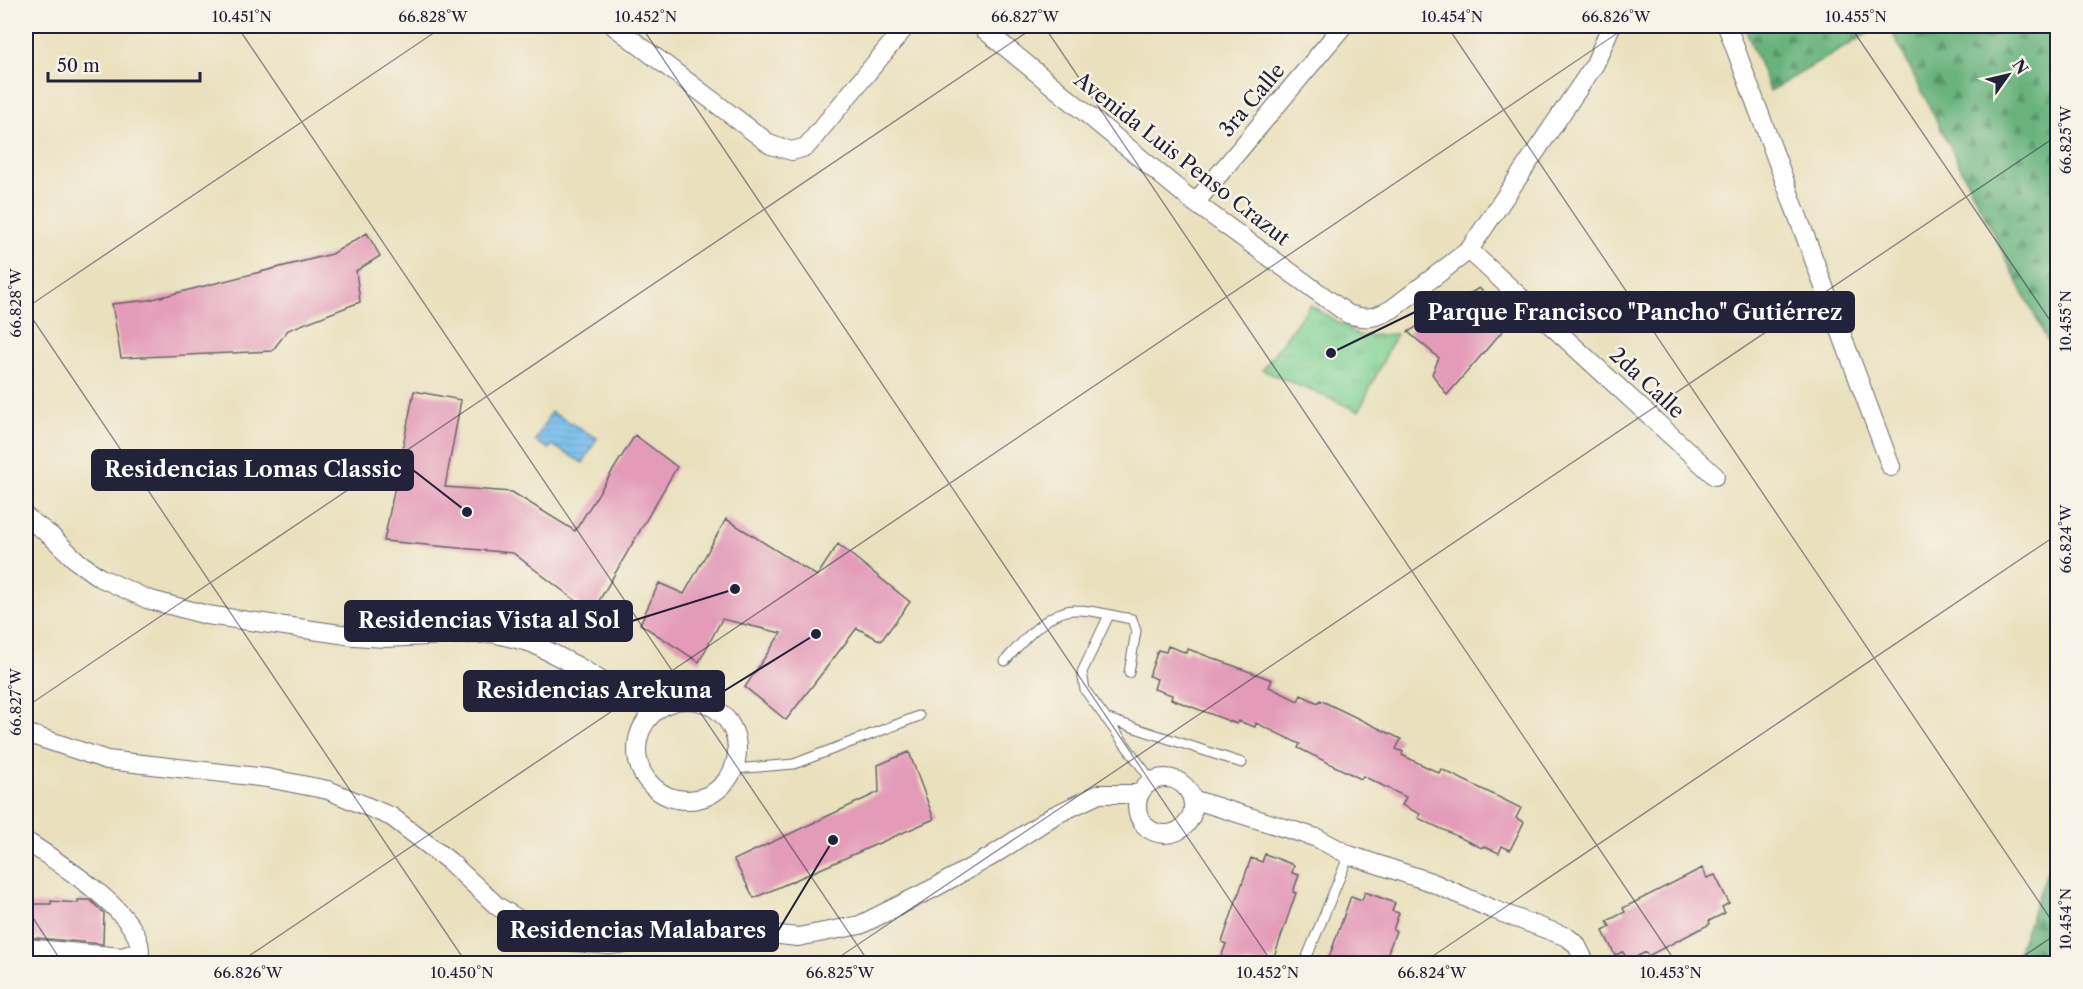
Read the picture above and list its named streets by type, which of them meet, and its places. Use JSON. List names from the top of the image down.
{
  "streets": {
    "street": ["3ra Calle", "Avenida Luis Penso Crazut", "2da Calle"]
  },
  "crossings": [
    ["3ra Calle", "Avenida Luis Penso Crazut"],
    ["Avenida Luis Penso Crazut", "2da Calle"]
  ],
  "places": [
    "Parque Francisco \"Pancho\" Gutiérrez",
    "Residencias Lomas Classic",
    "Residencias Vista al Sol",
    "Residencias Arekuna",
    "Residencias Malabares"
  ],
  "scale_bar": "50 m",
  "north": "top right",
  "coordinates": [
    "10.451°N",
    "66.828°W",
    "10.452°N",
    "66.827°W",
    "10.454°N",
    "66.826°W",
    "10.455°N",
    "66.825°W",
    "66.824°W",
    "10.450°N",
    "10.453°N"
  ]
}
